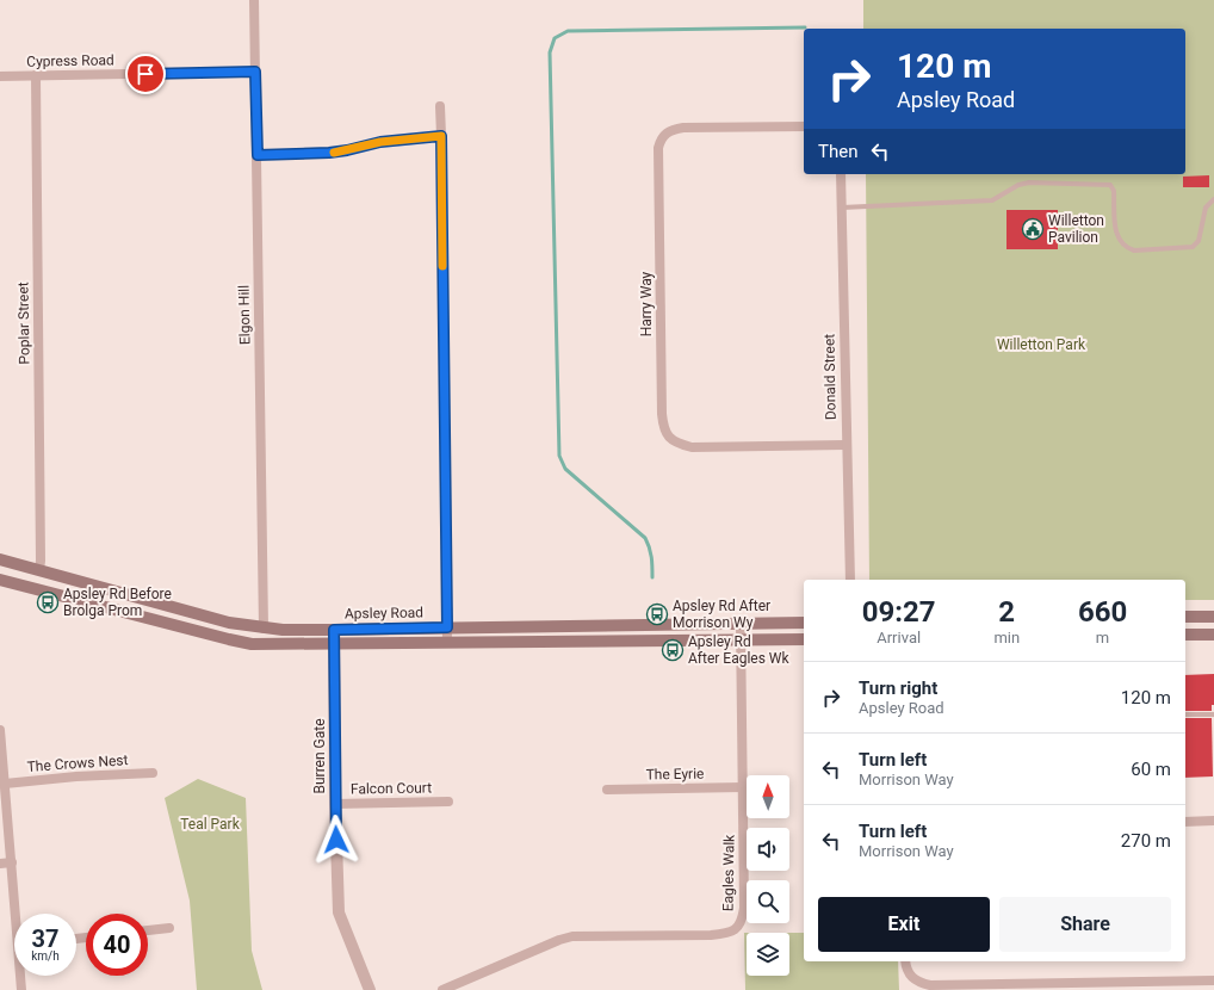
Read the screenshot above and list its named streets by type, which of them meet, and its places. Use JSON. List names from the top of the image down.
{
  "streets": {
    "main road": ["Apsley Road"],
    "street": [
      "Cypress Road",
      "Harry Way",
      "Elgon Hill",
      "Poplar Street",
      "Donald Street",
      "Burren Gate",
      "The Crows Nest",
      "The Eyrie",
      "Falcon Court",
      "Eagles Walk"
    ]
  },
  "crossings": [
    ["Cypress Road", "Elgon Hill"],
    ["Cypress Road", "Poplar Street"],
    ["Harry Way", "Donald Street"],
    ["Elgon Hill", "Apsley Road"],
    ["Poplar Street", "Apsley Road"],
    ["Apsley Road", "Burren Gate"],
    ["Apsley Road", "Eagles Walk"],
    ["Burren Gate", "Falcon Court"],
    ["The Eyrie", "Eagles Walk"]
  ],
  "parks": ["Willetton Park", "Teal Park"],
  "places": {
    "public building": ["Willetton Pavilion"],
    "bus stop": ["Apsley Rd Before Brolga Prom", "Apsley Rd After Morrison Wy", "Apsley Rd After Eagles Wk"]
  },
  "north": "top",
  "page": {
    "turn": ["120 m", "Apsley Road"],
    "then": "Then",
    "eta": [
      "09:27",
      "Arrival",
      "2",
      "min",
      "660",
      "m"
    ],
    "list": [
      {
        "name": "Turn right",
        "note": "Apsley Road",
        "value": "120 m"
      },
      {
        "name": "Turn left",
        "note": "Morrison Way",
        "value": "60 m"
      },
      {
        "name": "Turn left",
        "note": "Morrison Way",
        "value": "270 m"
      }
    ],
    "buttons": ["Exit", "Share"],
    "speed": "37 km/h",
    "limit": "40"
  }
}
